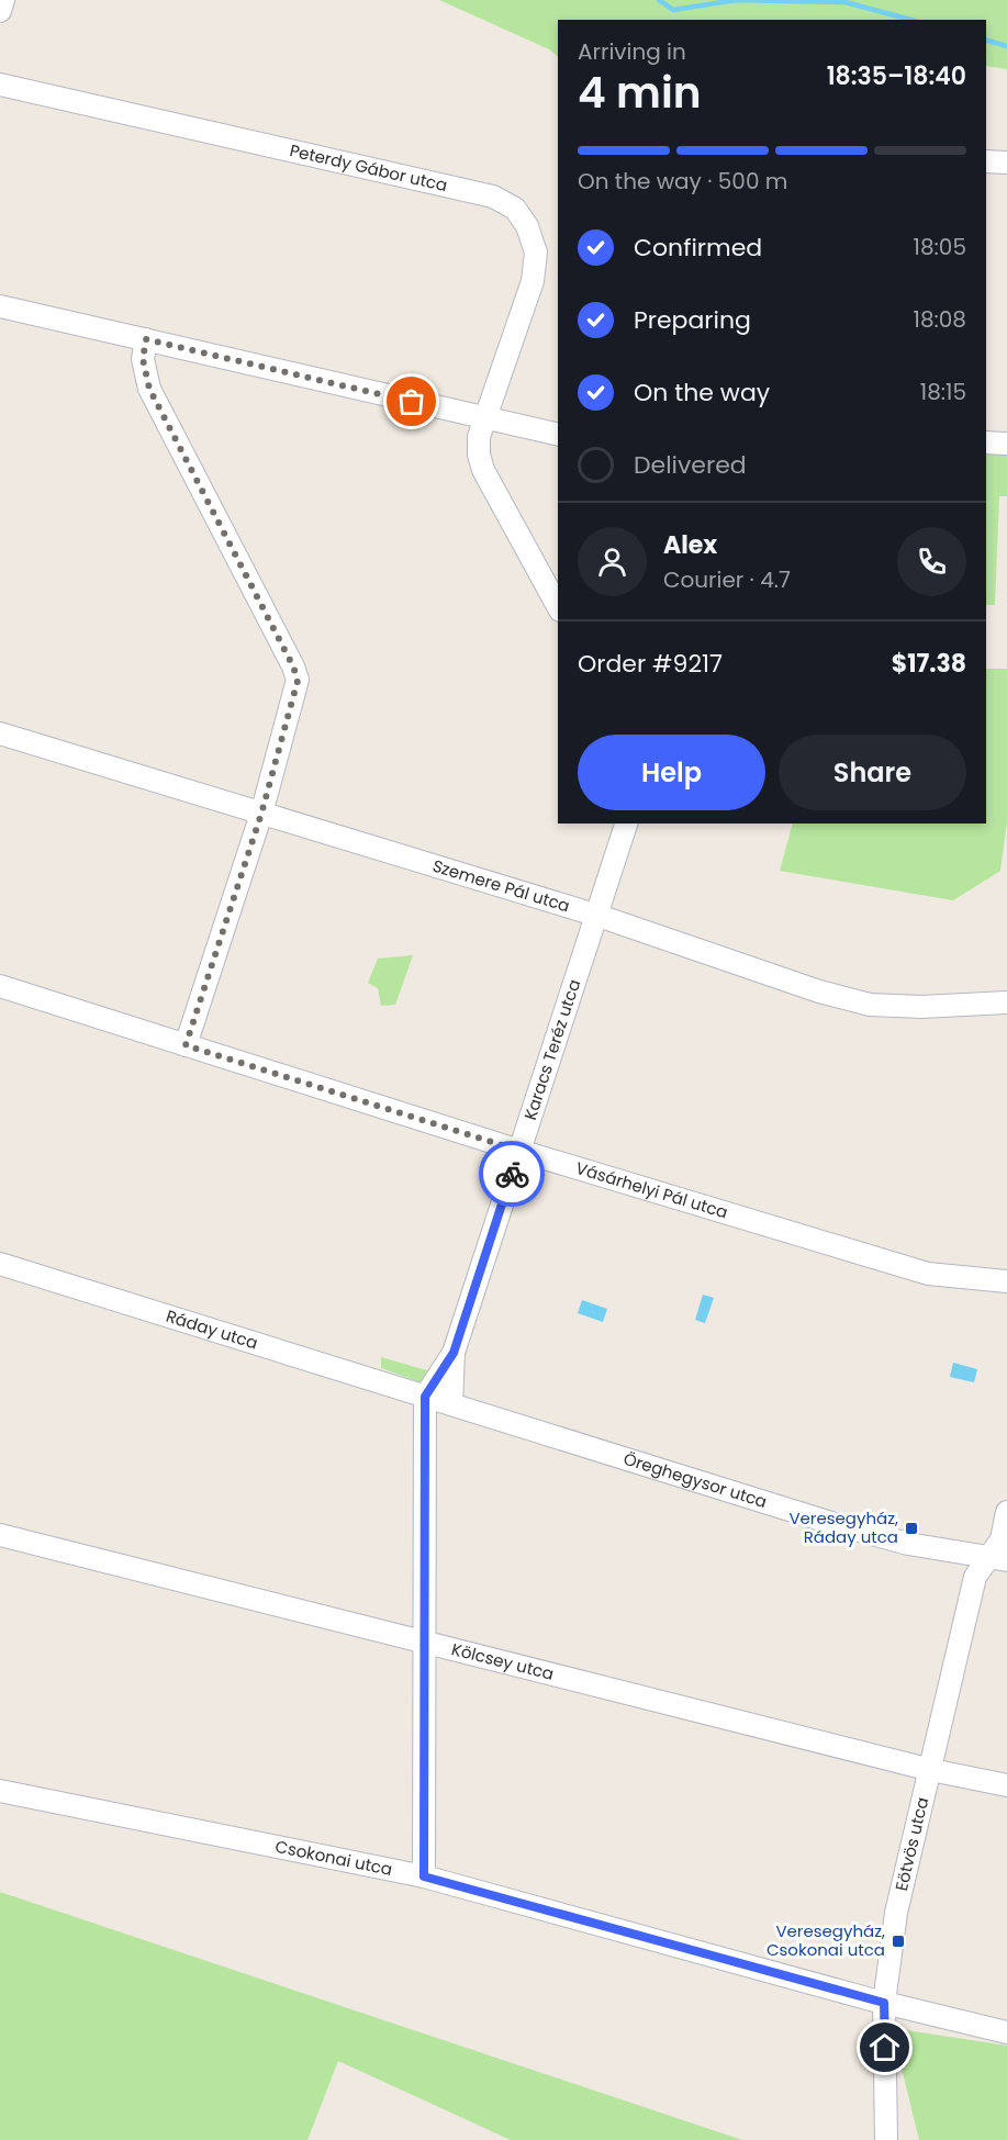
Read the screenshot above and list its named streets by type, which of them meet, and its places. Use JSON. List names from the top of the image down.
{
  "streets": {
    "street": [
      "Peterdy Gábor utca",
      "Szemere Pál utca",
      "Karacs Teréz utca",
      "Vásárhelyi Pál utca",
      "Ráday utca",
      "Öreghegysor utca",
      "Kölcsey utca",
      "Eötvös utca",
      "Csokonai utca"
    ]
  },
  "crossings": [
    ["Szemere Pál utca", "Karacs Teréz utca"],
    ["Karacs Teréz utca", "Vásárhelyi Pál utca"],
    ["Karacs Teréz utca", "Ráday utca"],
    ["Karacs Teréz utca", "Öreghegysor utca"],
    ["Ráday utca", "Öreghegysor utca"],
    ["Öreghegysor utca", "Eötvös utca"],
    ["Kölcsey utca", "Eötvös utca"],
    ["Eötvös utca", "Csokonai utca"]
  ],
  "places": {
    "transit": ["Veresegyház, Ráday utca", "Veresegyház, Csokonai utca"]
  },
  "page": {
    "heading": ["4 min", "Arriving in", "18:35–18:40"],
    "panel": [
      "Alex",
      "Courier · 4.7",
      "Order #9217",
      "$17.38"
    ],
    "bar": "On the way · 500 m",
    "list": [
      ["Confirmed", "18:05"],
      ["Preparing", "18:08"],
      ["On the way", "18:15"],
      "Delivered"
    ],
    "buttons": ["Help", "Share"]
  }
}
